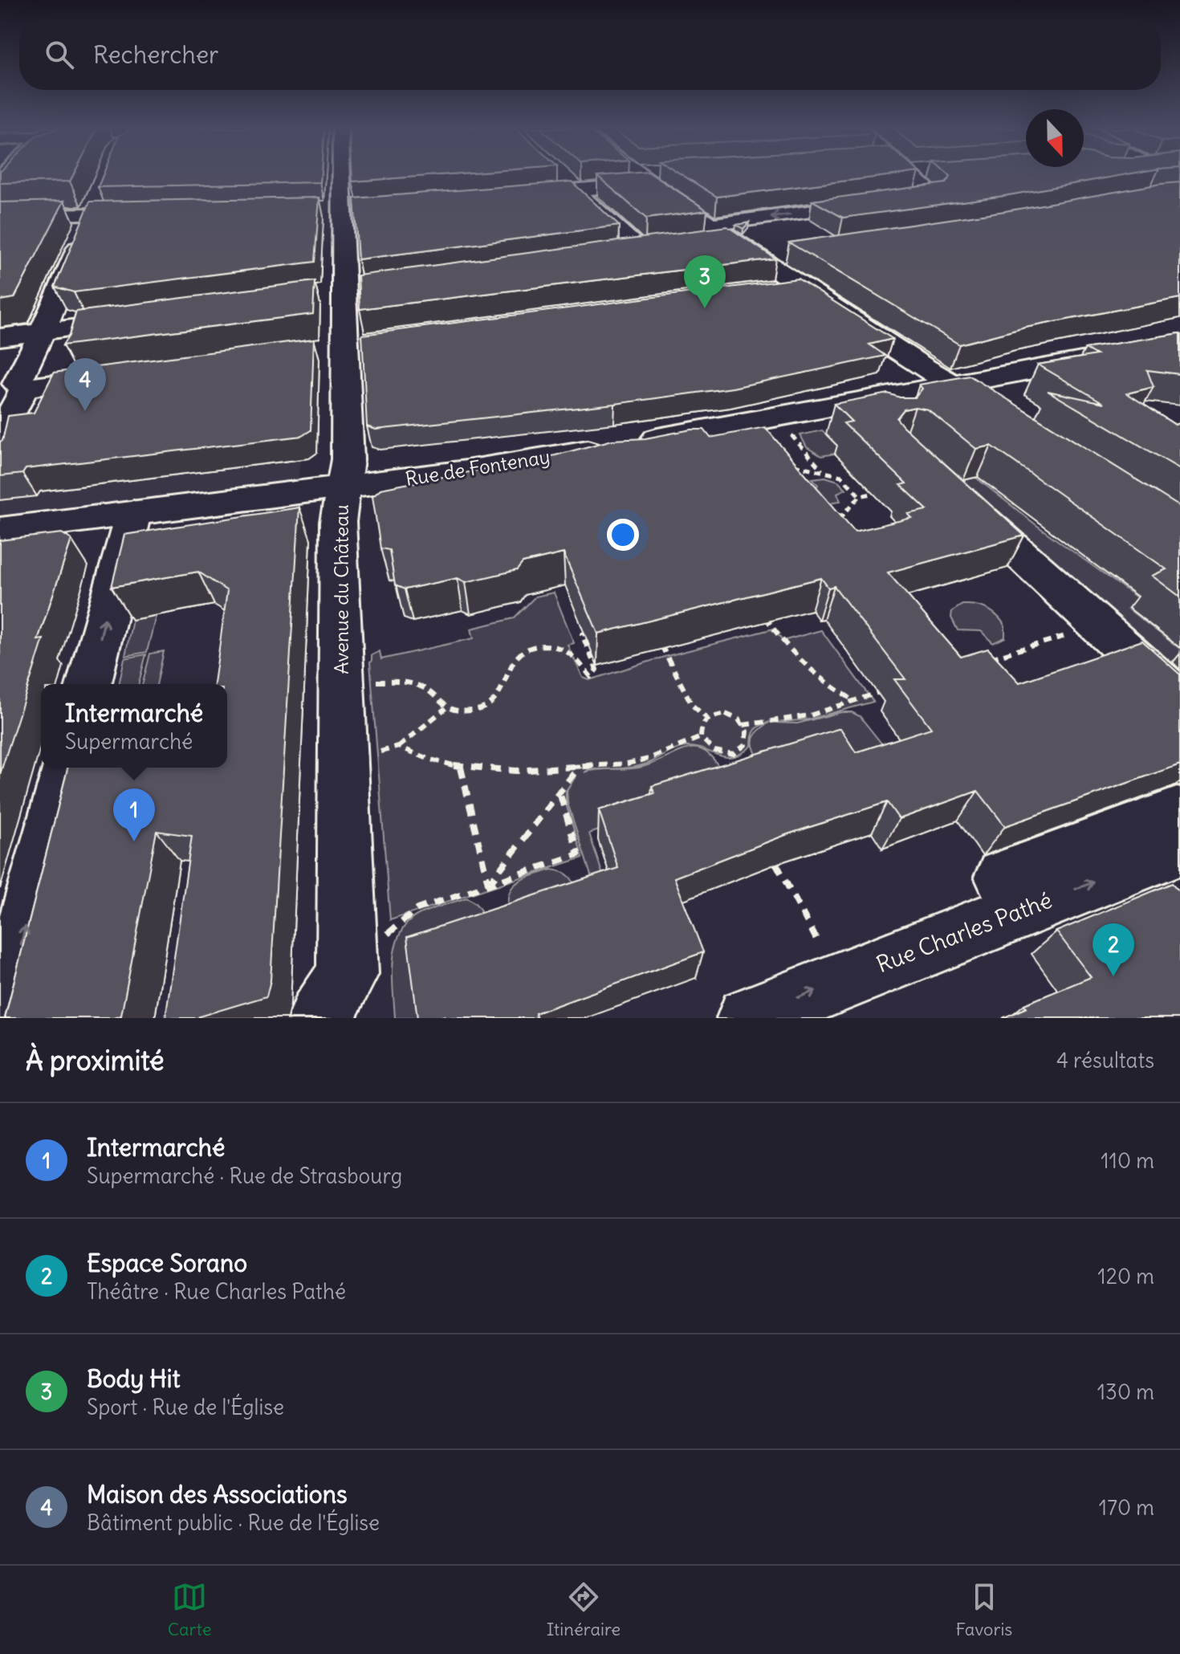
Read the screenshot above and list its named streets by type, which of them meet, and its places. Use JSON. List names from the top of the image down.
{
  "streets": {
    "street": ["Rue de Fontenay", "Avenue du Château", "Rue Charles Pathé"]
  },
  "crossings": [
    ["Rue de Fontenay", "Avenue du Château"]
  ],
  "north": "bottom",
  "page": {
    "search": "Rechercher",
    "pins": [
      "3",
      "4",
      "1",
      "2"
    ],
    "popup": ["Intermarché", "Supermarché"],
    "heading": ["À proximité", "4 résultats"],
    "list": [
      {
        "mark": "1",
        "name": "Intermarché",
        "note": "Supermarché · Rue de Strasbourg",
        "value": "110 m"
      },
      {
        "mark": "2",
        "name": "Espace Sorano",
        "note": "Théâtre · Rue Charles Pathé",
        "value": "120 m"
      },
      {
        "mark": "3",
        "name": "Body Hit",
        "note": "Sport · Rue de l'Église",
        "value": "130 m"
      },
      {
        "mark": "4",
        "name": "Maison des Associations",
        "note": "Bâtiment public · Rue de l'Église",
        "value": "170 m"
      }
    ],
    "nav": ["Carte", "Itinéraire", "Favoris"]
  }
}
